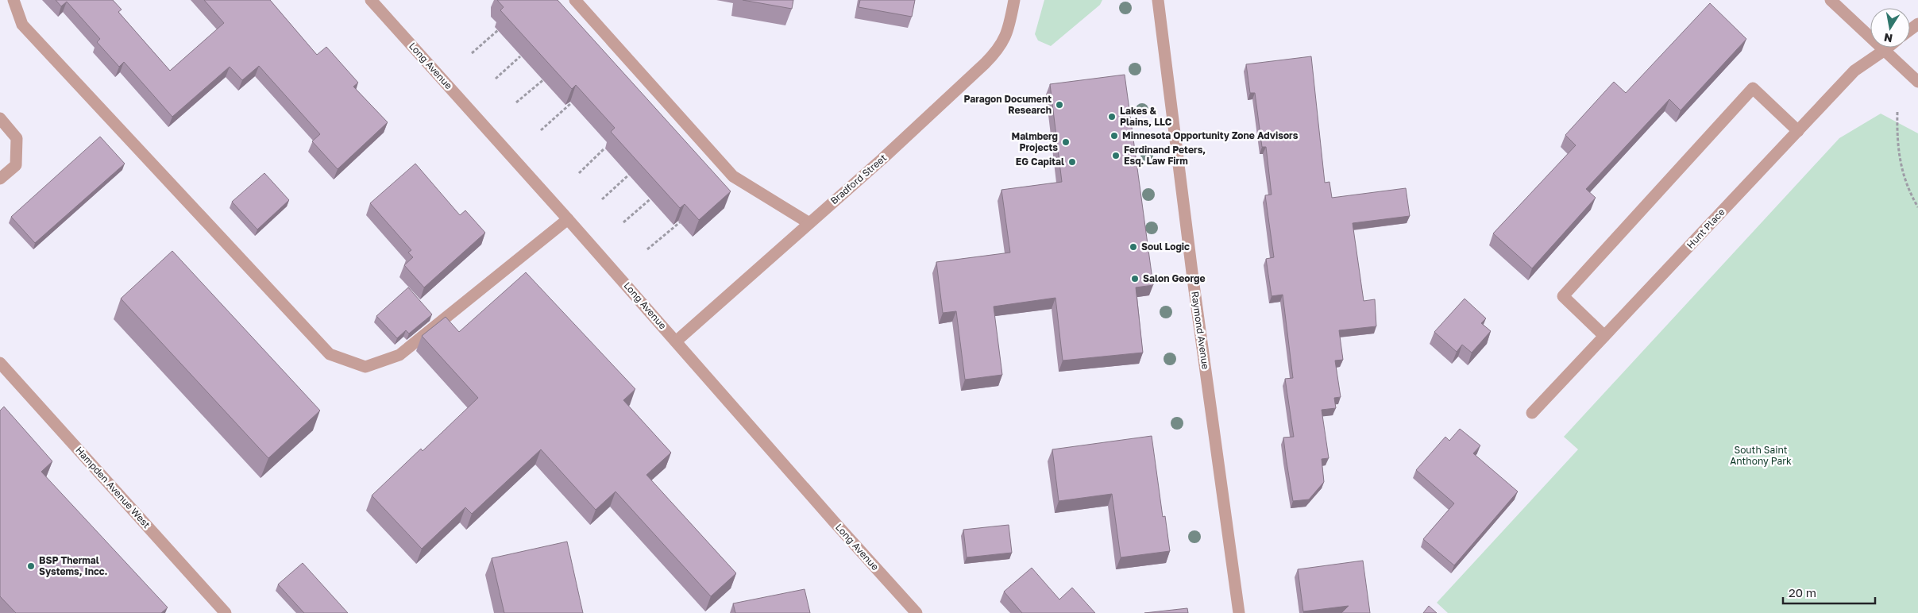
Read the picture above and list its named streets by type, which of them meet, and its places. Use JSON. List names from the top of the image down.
{
  "streets": {
    "street": [
      "Long Avenue",
      "Bradford Street",
      "Hunt Place",
      "Raymond Avenue",
      "Hampden Avenue West"
    ]
  },
  "crossings": [
    ["Long Avenue", "Bradford Street"]
  ],
  "parks": ["South Saint Anthony Park"],
  "places": [
    "Paragon Document Research",
    "Lakes & Plains, LLC",
    "Minnesota Opportunity Zone Advisors",
    "Malmberg Projects",
    "Ferdinand Peters, Esq. Law Firm",
    "EG Capital",
    "Soul Logic",
    "Salon George",
    "BSP Thermal Systems, Incc."
  ],
  "scale_bar": "20 m",
  "north": "bottom"
}
